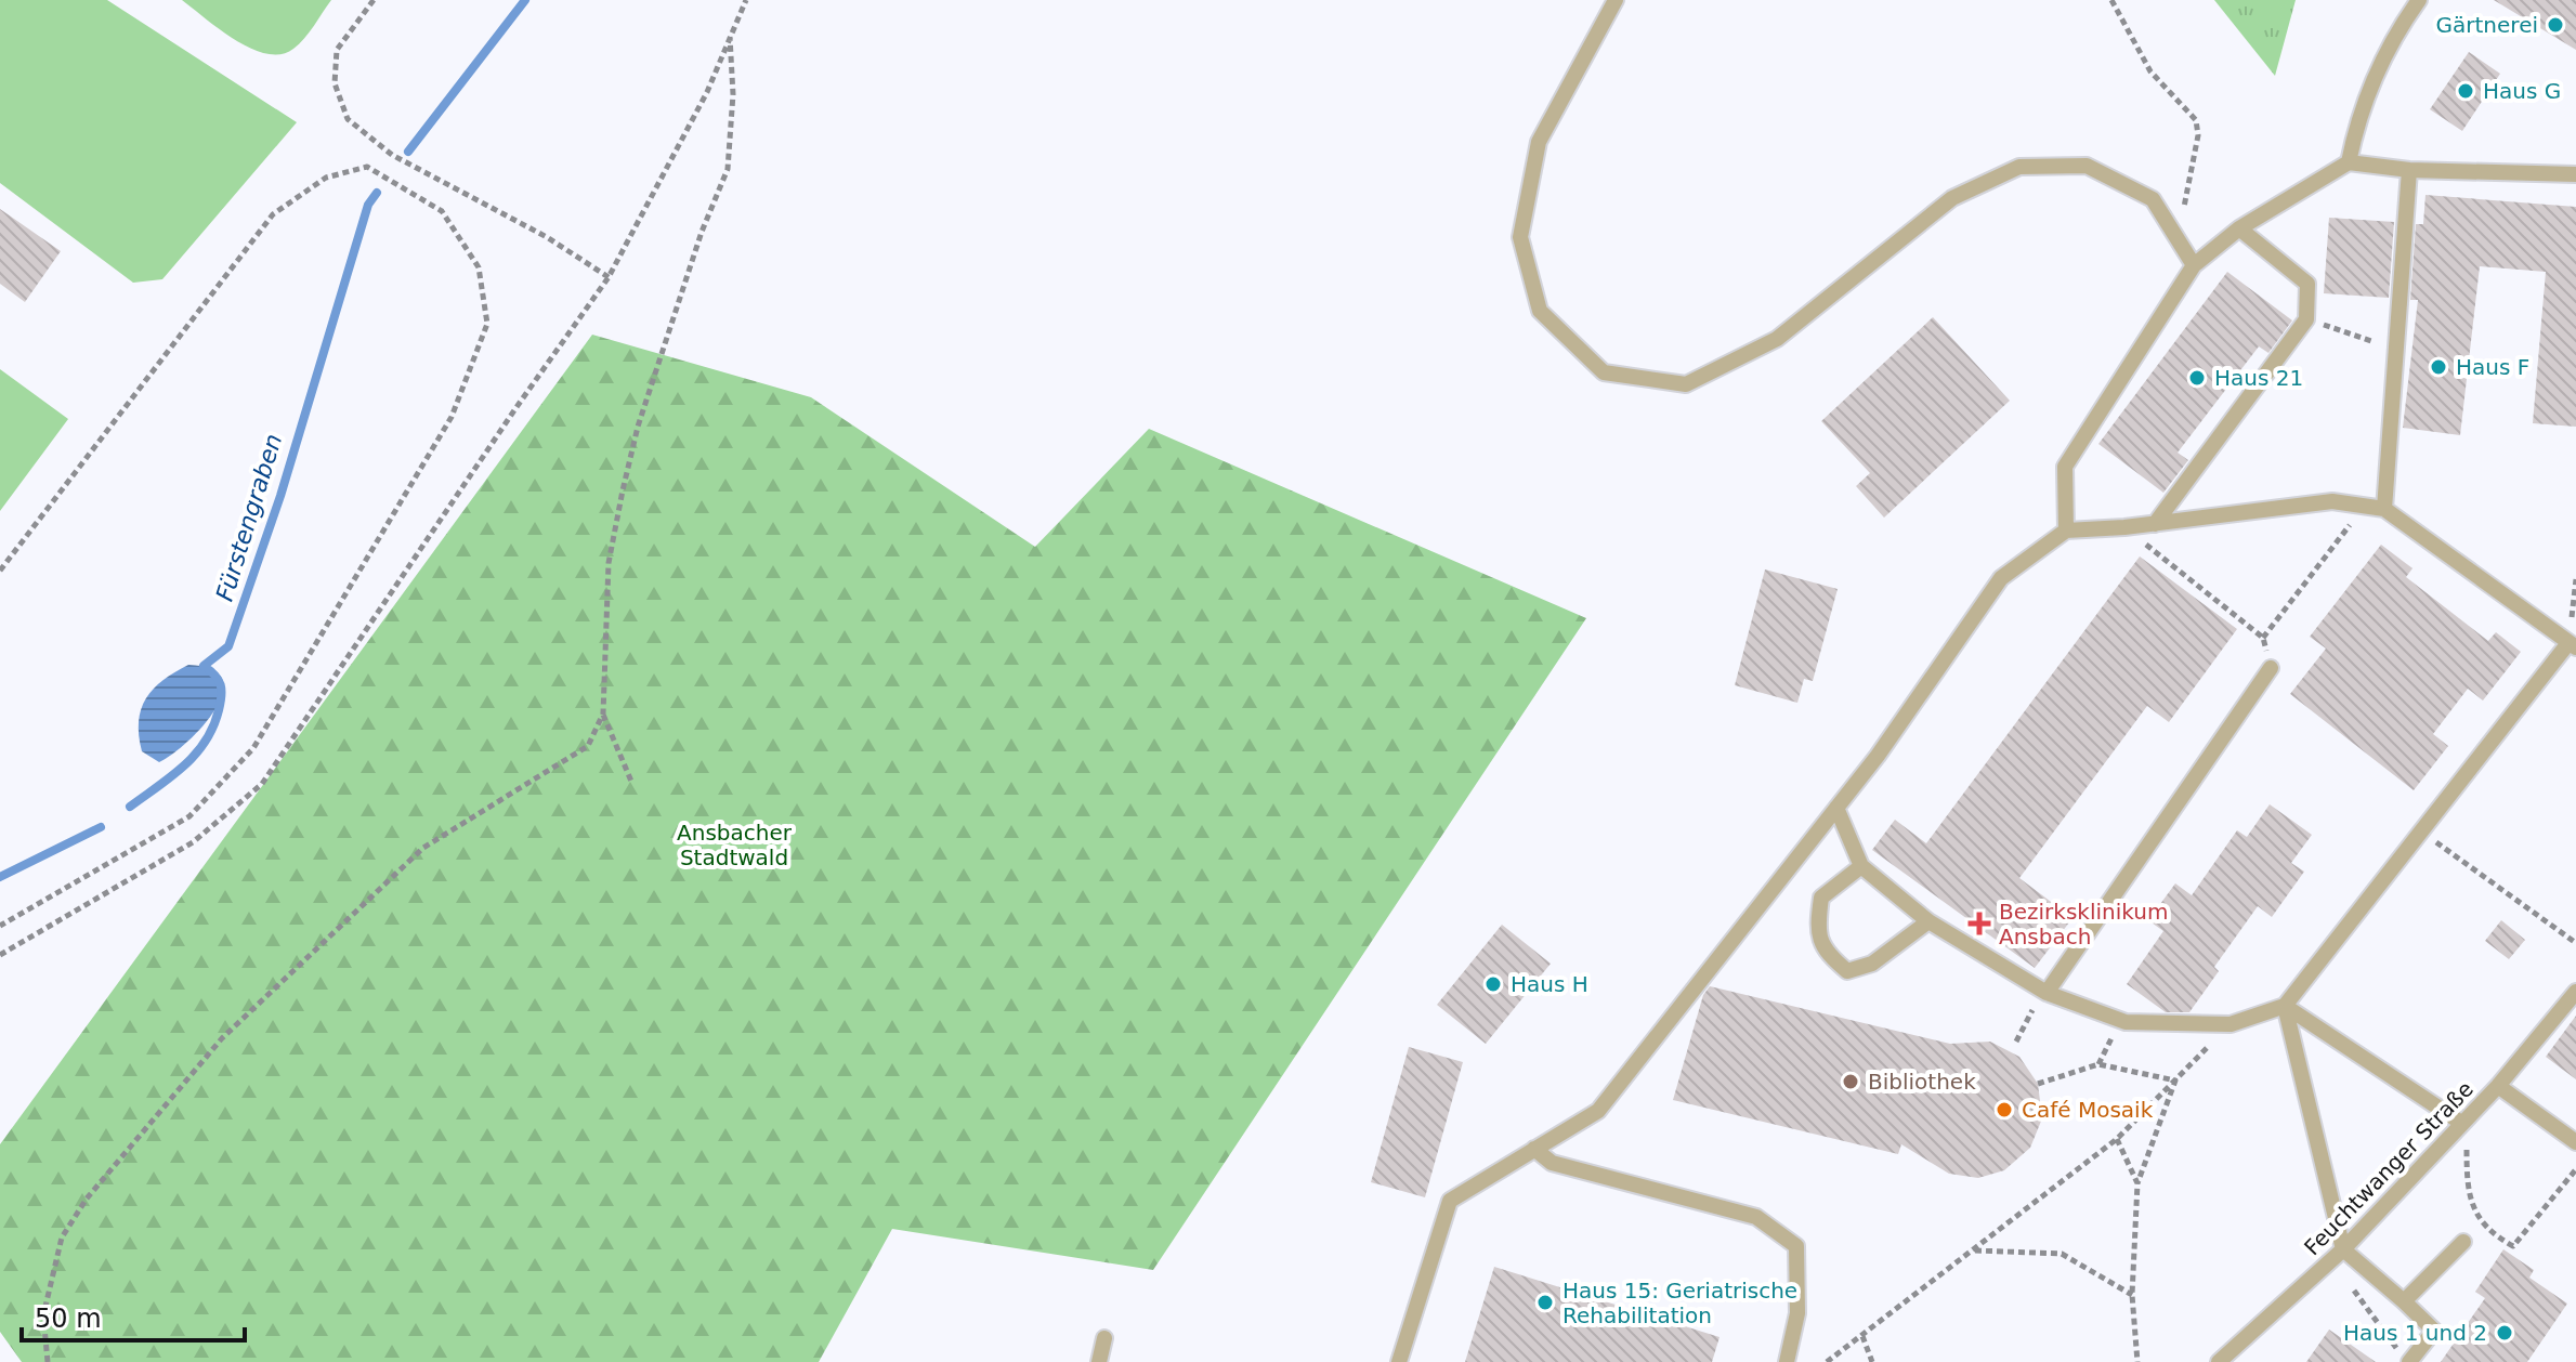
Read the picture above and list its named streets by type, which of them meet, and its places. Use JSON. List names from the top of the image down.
{
  "streets": {
    "lane": ["Feuchtwanger Straße"]
  },
  "water": ["Fürstengraben"],
  "parks": ["Ansbacher Stadtwald"],
  "places": {
    "other": [
      "Gärtnerei",
      "Haus G",
      "Haus F",
      "Haus 21",
      "Haus H",
      "Bibliothek",
      "Café Mosaik",
      "Haus 15: Geriatrische Rehabilitation",
      "Haus 1 und 2"
    ],
    "health": ["Bezirksklinikum Ansbach"]
  },
  "scale_bar": "50 m"
}
